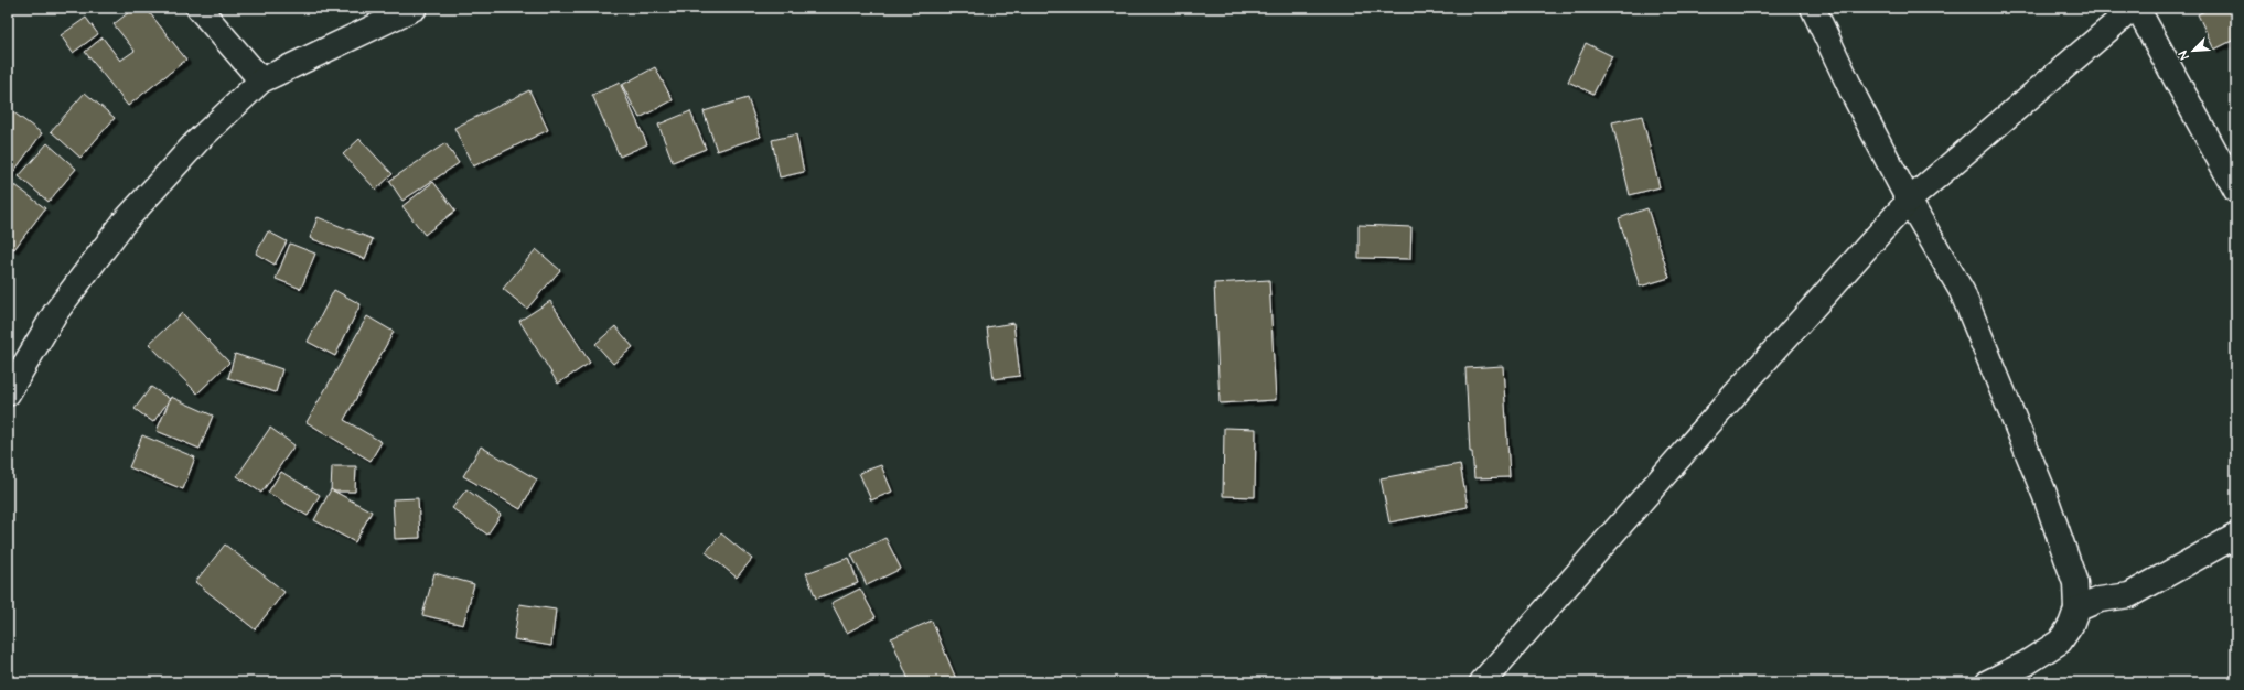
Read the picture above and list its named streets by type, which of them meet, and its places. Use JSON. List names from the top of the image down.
{
  "north": "bottom left"
}
